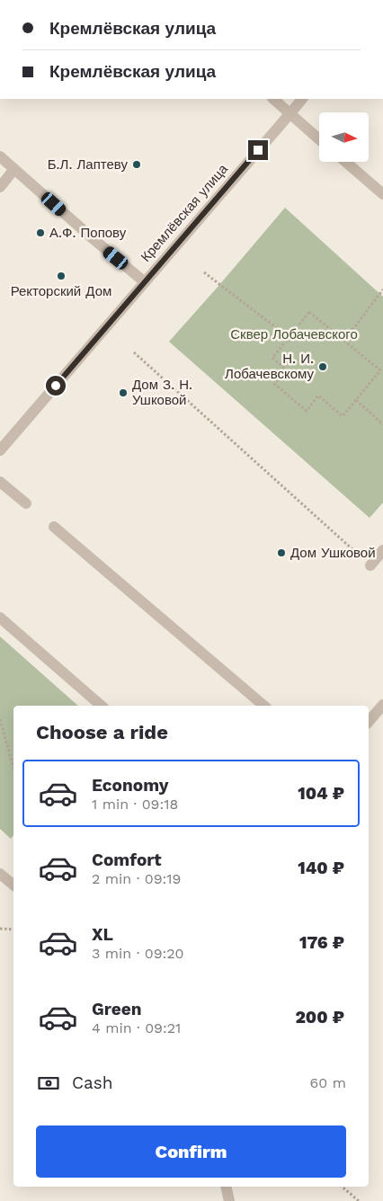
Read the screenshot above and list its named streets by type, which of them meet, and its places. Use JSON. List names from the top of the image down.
{
  "streets": {
    "street": ["Кремлёвская улица"]
  },
  "parks": ["Сквер Лобачевского"],
  "places": [
    "Б.Л. Лаптеву",
    "А.Ф. Попову",
    "Ректорский Дом",
    "Н. И. Лобачевскому",
    "Дом З. Н. Ушковой",
    "Дом Ушковой"
  ],
  "north": "right",
  "page": {
    "banner": ["Кремлёвская улица", "Кремлёвская улица"],
    "heading": "Choose a ride",
    "list": [
      {
        "name": "Economy",
        "note": "1 min · 09:18",
        "value": "104 ₽"
      },
      {
        "name": "Comfort",
        "note": "2 min · 09:19",
        "value": "140 ₽"
      },
      {
        "name": "XL",
        "note": "3 min · 09:20",
        "value": "176 ₽"
      },
      {
        "name": "Green",
        "note": "4 min · 09:21",
        "value": "200 ₽"
      }
    ],
    "pay": ["Cash", "60 m"],
    "buttons": "Confirm"
  }
}
